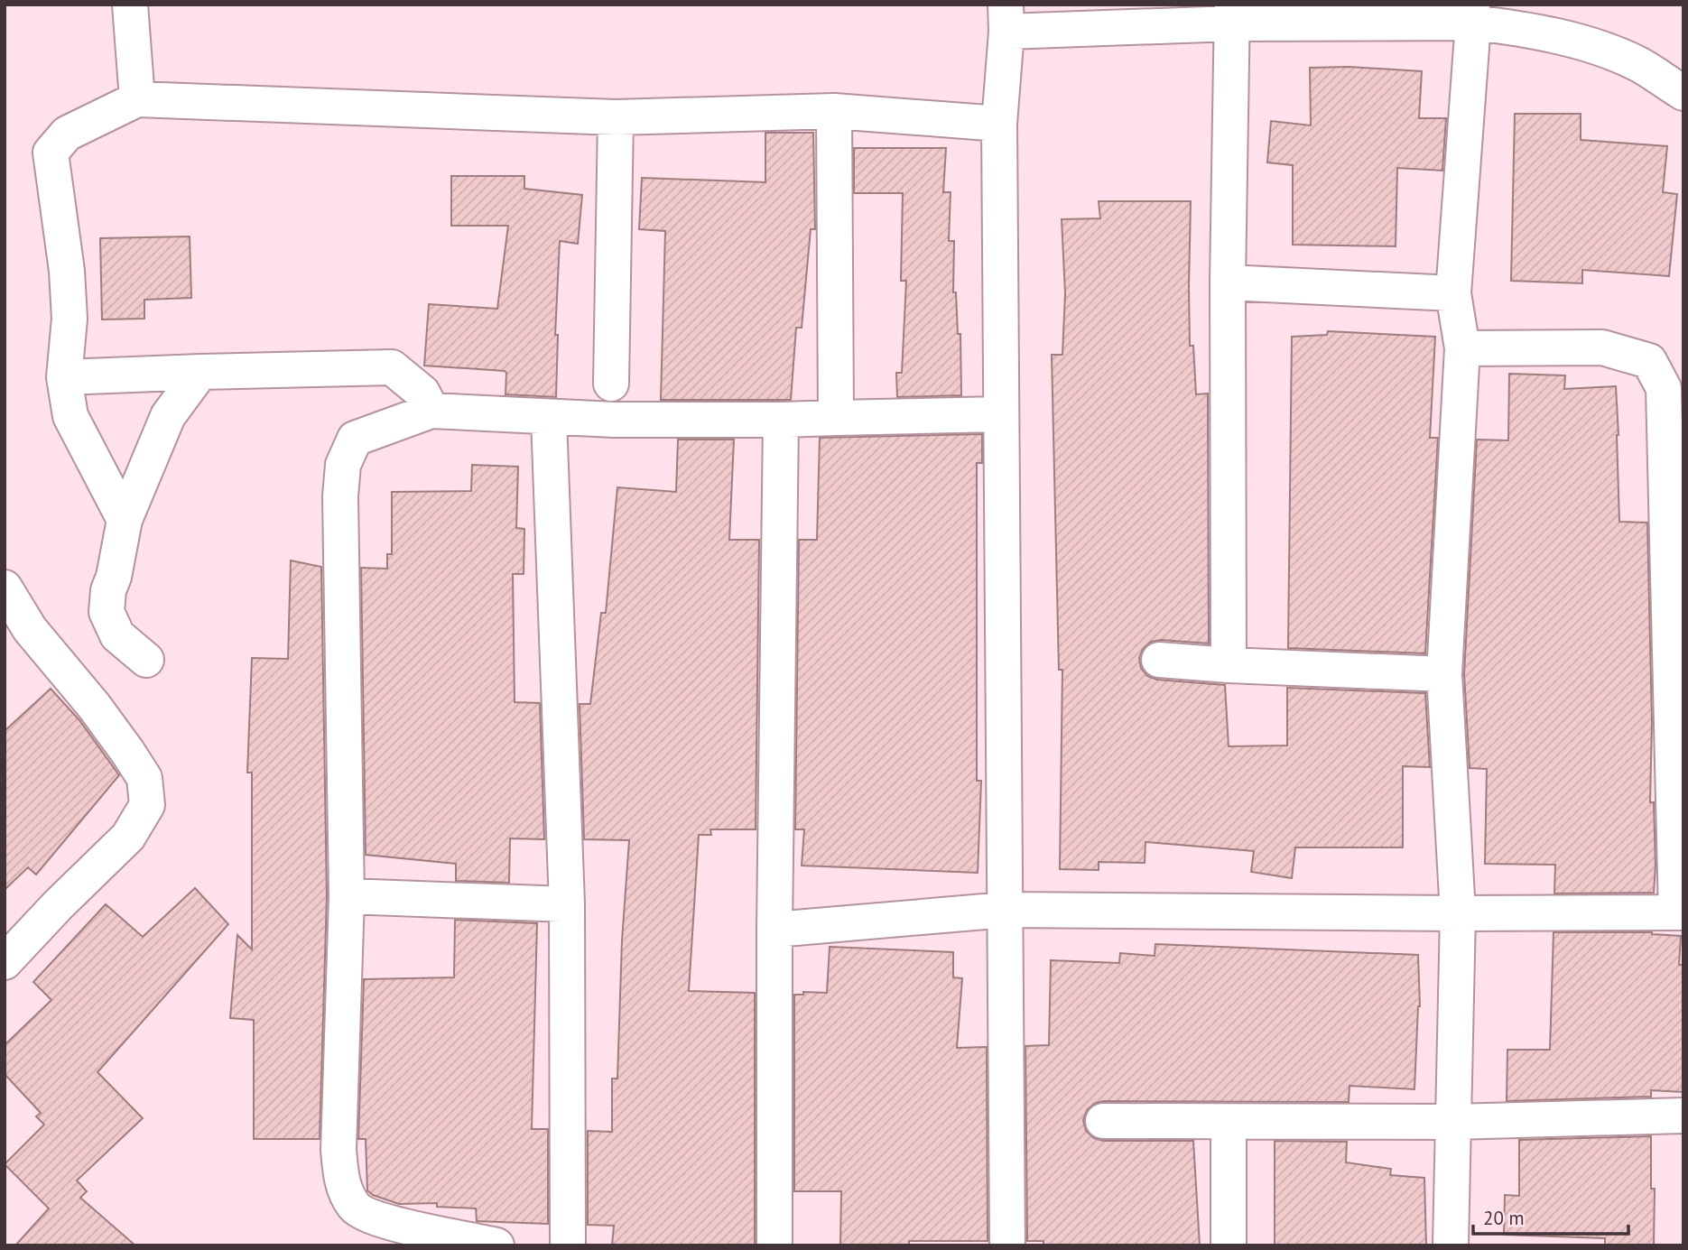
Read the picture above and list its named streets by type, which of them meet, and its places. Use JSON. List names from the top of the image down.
{
  "scale_bar": "20 m"
}
